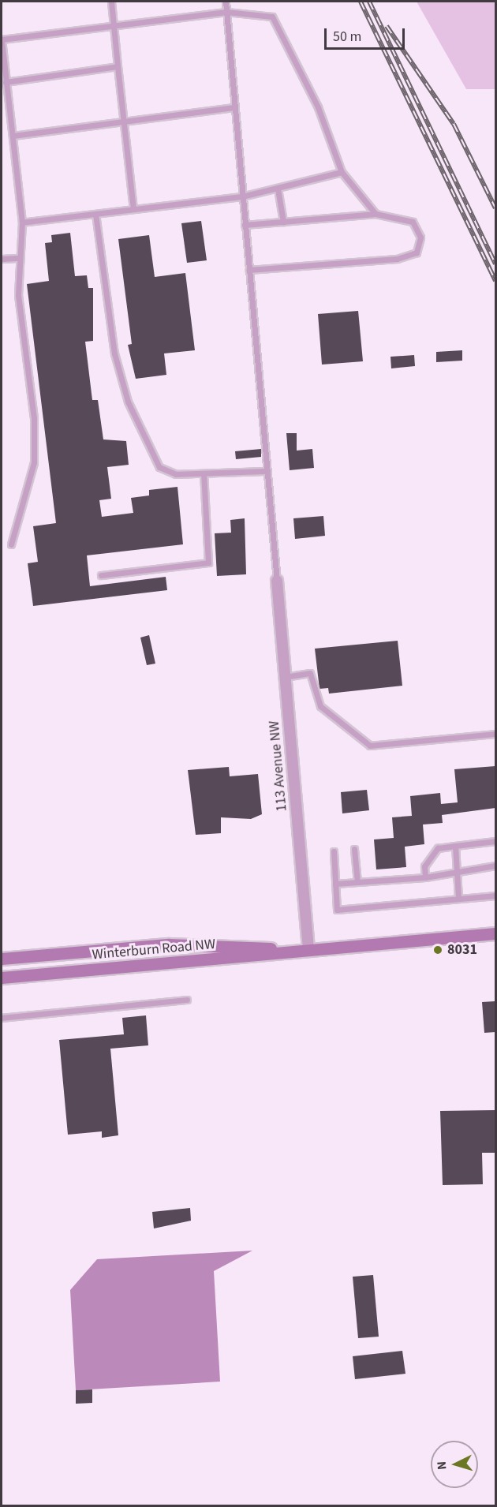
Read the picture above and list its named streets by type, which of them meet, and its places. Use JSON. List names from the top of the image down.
{
  "streets": {
    "main road": ["Winterburn Road NW"],
    "street": ["113 Avenue NW"]
  },
  "crossings": [
    ["113 Avenue NW", "Winterburn Road NW"]
  ],
  "places": ["8031"],
  "scale_bar": "50 m",
  "north": "left"
}
